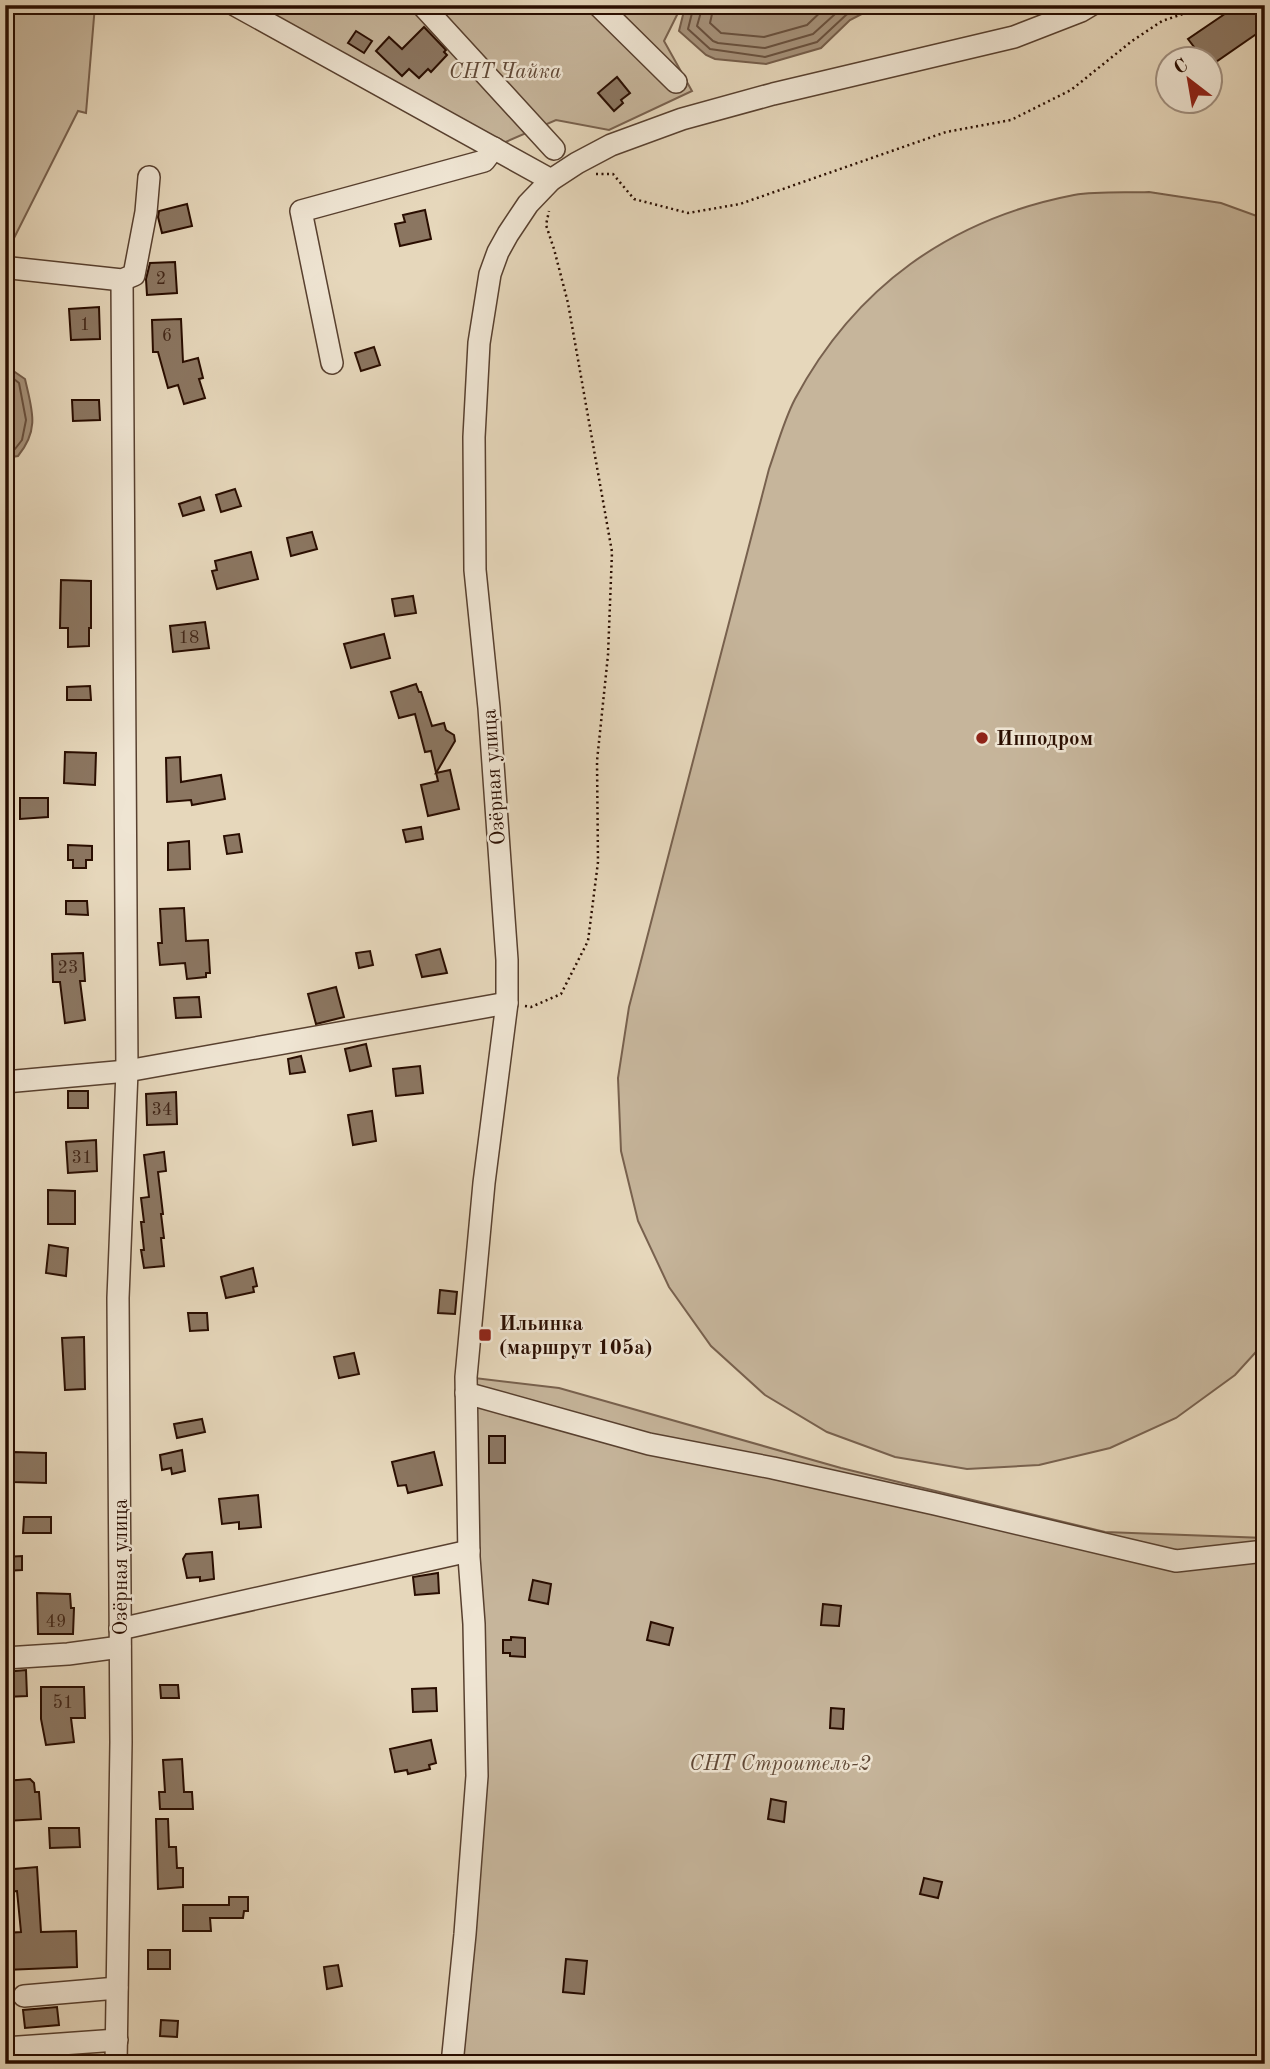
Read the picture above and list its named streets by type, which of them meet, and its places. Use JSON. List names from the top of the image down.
{
  "streets": {
    "street": ["Озёрная улица"]
  },
  "parks": ["СНТ Чайка", "СНТ Строитель-2"],
  "places": {
    "other": ["Ипподром"],
    "transit": ["Ильинка (маршрут 105а)"]
  },
  "house_numbers": [
    "2",
    "1",
    "6",
    "18",
    "23",
    "34",
    "31",
    "49",
    "51"
  ],
  "north": "top left"
}
